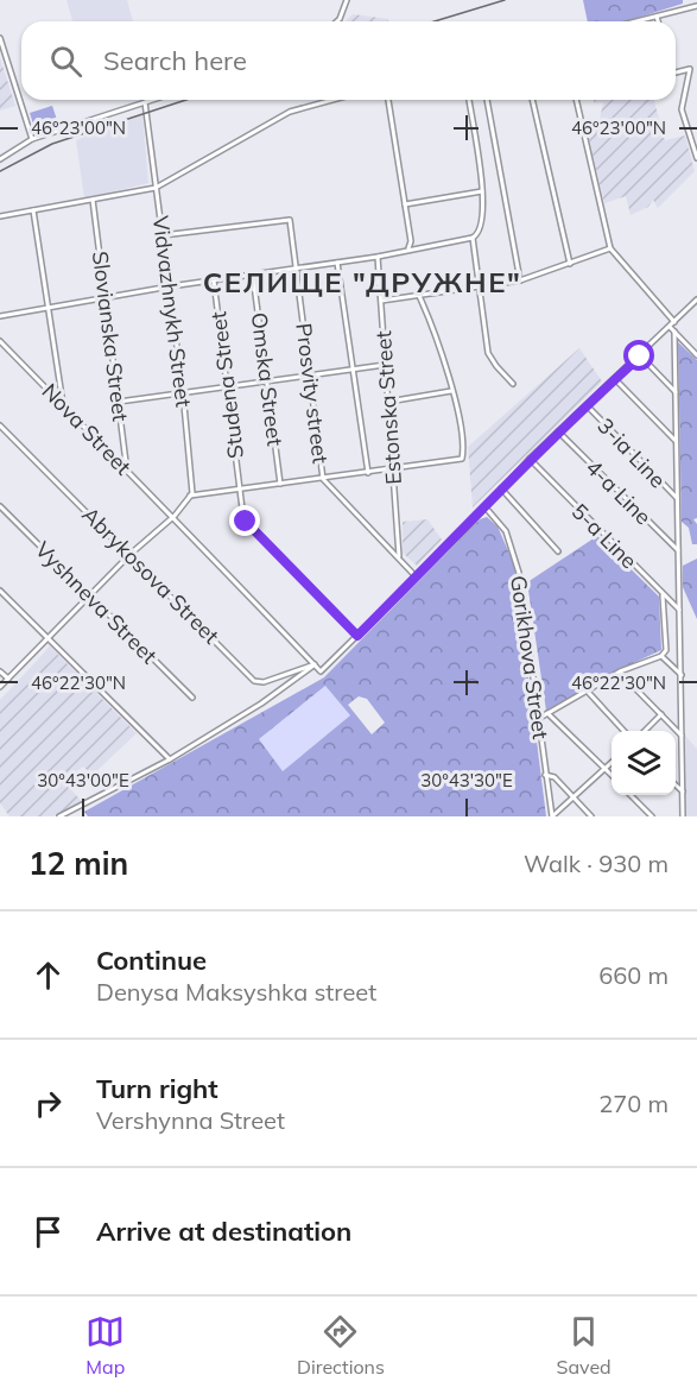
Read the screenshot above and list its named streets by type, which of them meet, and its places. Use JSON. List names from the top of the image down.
{
  "streets": {
    "street": [
      "Vidvazhnykh Street",
      "Slovianska Street",
      "Omska Street",
      "Studena Street",
      "Prosvity street",
      "Estonska Street",
      "Nova Street",
      "3-ia Line",
      "4-a Line",
      "5-a Line",
      "Abrykosova Street",
      "Vyshneva Street",
      "Gorikhova Street"
    ]
  },
  "crossings": [
    ["Vidvazhnykh Street", "Prosvity street"],
    ["Slovianska Street", "Nova Street"],
    ["Studena Street", "Nova Street"],
    ["Prosvity street", "Estonska Street"],
    ["Nova Street", "Abrykosova Street"]
  ],
  "districts": ["СЕЛИЩЕ \"ДРУЖНЕ\""],
  "page": {
    "search": "Search here",
    "heading": ["12 min", "Walk · 930 m"],
    "list": [
      ["Continue", "Denysa Maksyshka street", "660 m"],
      ["Turn right", "Vershynna Street", "270 m"],
      "Arrive at destination"
    ],
    "nav": ["Map", "Directions", "Saved"]
  },
  "coordinates": [
    "46°23'00\"N",
    "46°22'30\"N",
    "30°43'00\"E",
    "30°43'30\"E"
  ]
}
